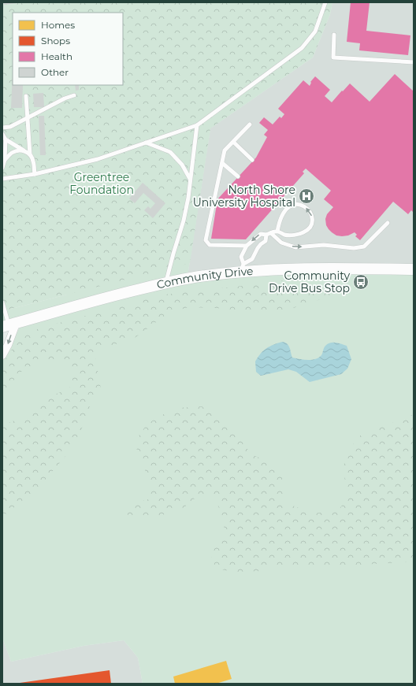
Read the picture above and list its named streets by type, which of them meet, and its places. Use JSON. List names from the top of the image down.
{
  "streets": {
    "main road": ["Community Drive"]
  },
  "parks": ["Greentree Foundation"],
  "places": {
    "hospital": ["North Shore University Hospital"],
    "bus stop": ["Community Drive Bus Stop"]
  },
  "legend": [
    "Homes",
    "Shops",
    "Health",
    "Other"
  ]
}
